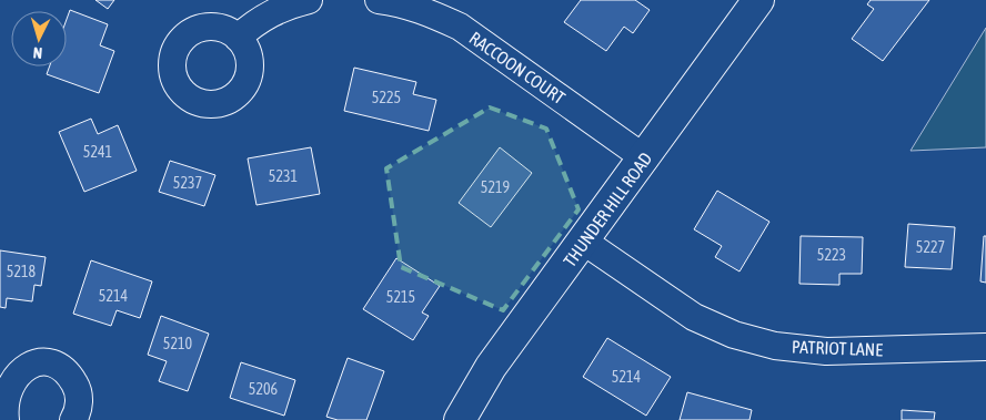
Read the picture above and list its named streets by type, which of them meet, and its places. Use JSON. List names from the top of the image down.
{
  "streets": {
    "street": ["RACCOON COURT", "THUNDER HILL ROAD", "PATRIOT LANE"]
  },
  "crossings": [
    ["RACCOON COURT", "THUNDER HILL ROAD"],
    ["THUNDER HILL ROAD", "PATRIOT LANE"]
  ],
  "house_numbers": [
    "5225",
    "5241",
    "5231",
    "5237",
    "5219",
    "5227",
    "5223",
    "5218",
    "5214",
    "5215",
    "5210",
    "5214",
    "5206"
  ],
  "north": "bottom"
}
